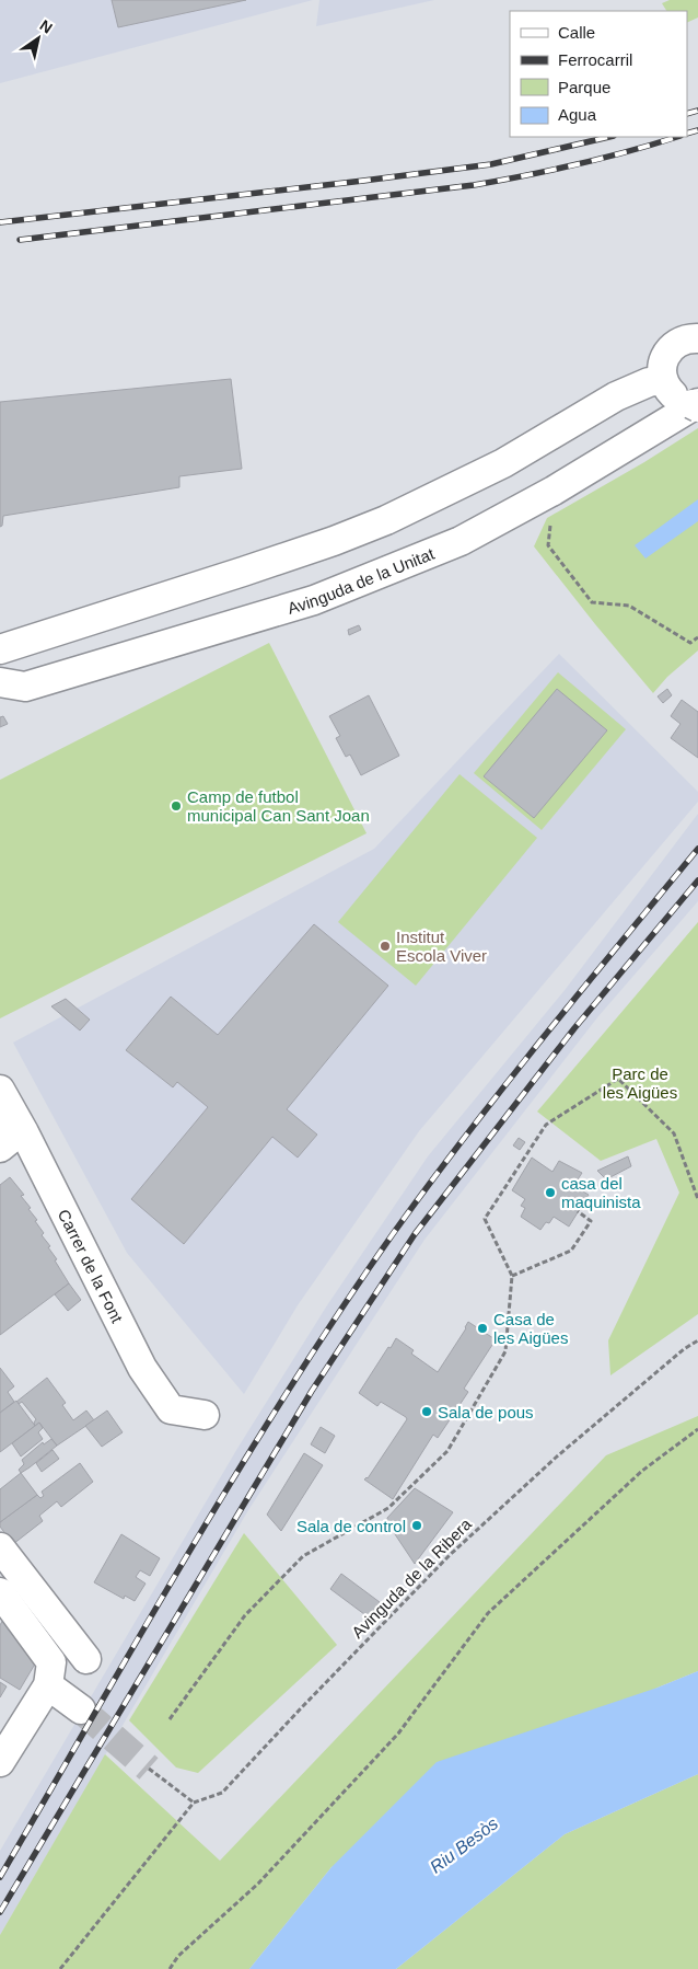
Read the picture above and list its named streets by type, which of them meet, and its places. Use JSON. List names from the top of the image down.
{
  "streets": {
    "street": ["Avinguda de la Unitat", "Carrer de la Font"],
    "path": ["Avinguda de la Ribera"]
  },
  "water": ["Riu Besòs"],
  "parks": ["Parc de les Aigües"],
  "places": [
    "Camp de futbol municipal Can Sant Joan",
    "Institut Escola Viver",
    "casa del maquinista",
    "Casa de les Aigües",
    "Sala de pous",
    "Sala de control"
  ],
  "legend": [
    "Calle",
    "Ferrocarril",
    "Parque",
    "Agua"
  ],
  "north": "top right"
}
